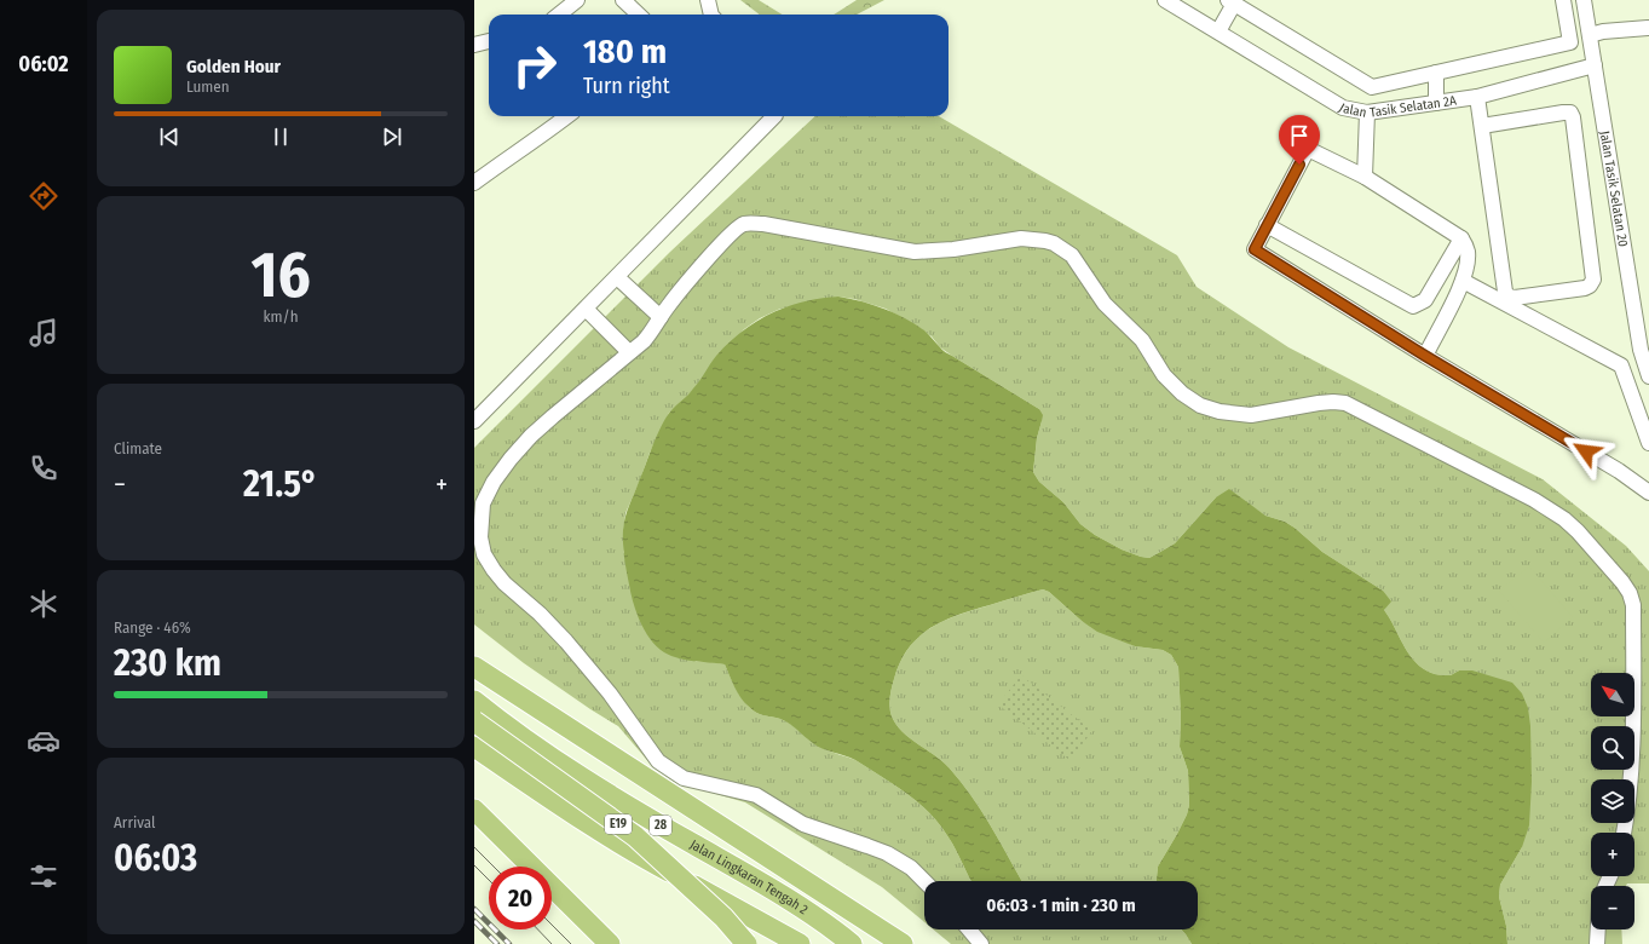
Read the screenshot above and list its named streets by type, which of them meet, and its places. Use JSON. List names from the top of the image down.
{
  "streets": {
    "highway": ["E19", "28", "Jalan Lingkaran Tengah 2"],
    "street": ["Jalan Tasik Selatan 2A", "Jalan Tasik Selatan 20"]
  },
  "crossings": [
    ["Jalan Tasik Selatan 2A", "Jalan Tasik Selatan 20"]
  ],
  "north": "top left",
  "page": {
    "tabs": "06:02",
    "turn": ["180 m", "Turn right"],
    "song": ["Golden Hour", "Lumen"],
    "tile": [
      ["16", "km/h"],
      "Climate",
      ["Range · 46%", "230 km"],
      ["Arrival", "06:03"]
    ],
    "heat": ["−", "21.5°", "+"],
    "map_buttons": ["+", "−"],
    "limit": "20",
    "trip": "06:03 · 1 min · 230 m"
  }
}
